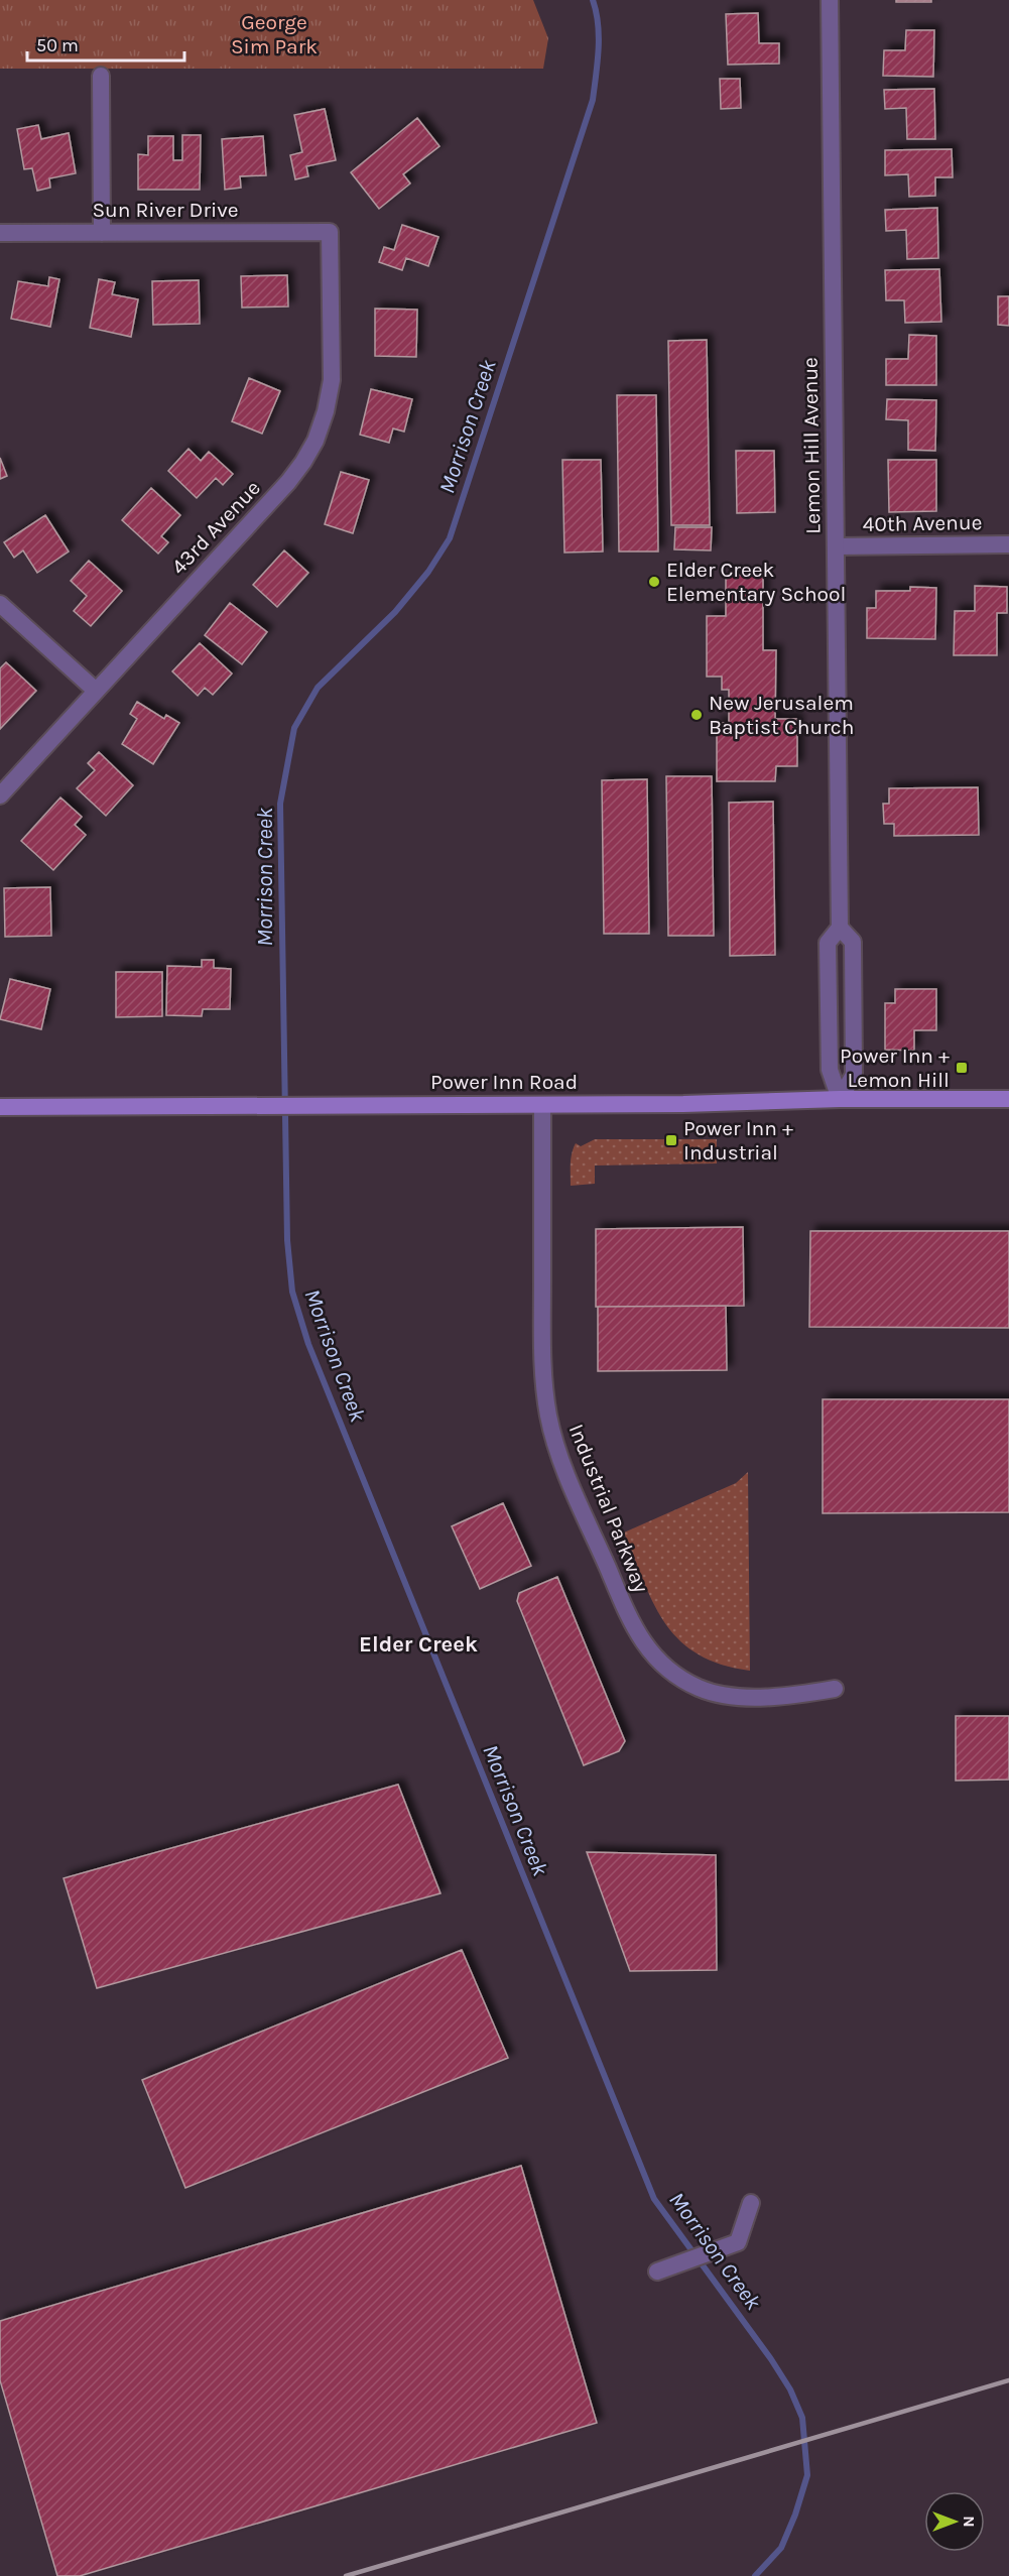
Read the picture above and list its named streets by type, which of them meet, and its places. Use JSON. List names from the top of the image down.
{
  "streets": {
    "main road": ["Power Inn Road"],
    "street": [
      "Sun River Drive",
      "Lemon Hill Avenue",
      "40th Avenue",
      "43rd Avenue",
      "Industrial Parkway"
    ]
  },
  "crossings": [
    ["Sun River Drive", "43rd Avenue"],
    ["Lemon Hill Avenue", "40th Avenue"],
    ["Lemon Hill Avenue", "Power Inn Road"],
    ["Power Inn Road", "Industrial Parkway"]
  ],
  "districts": ["Elder Creek"],
  "water": ["Morrison Creek"],
  "parks": ["George Sim Park"],
  "places": {
    "other": ["Elder Creek Elementary School", "New Jerusalem Baptist Church"],
    "transit": ["Power Inn + Lemon Hill", "Power Inn + Industrial"]
  },
  "scale_bar": "50 m",
  "north": "right"
}
